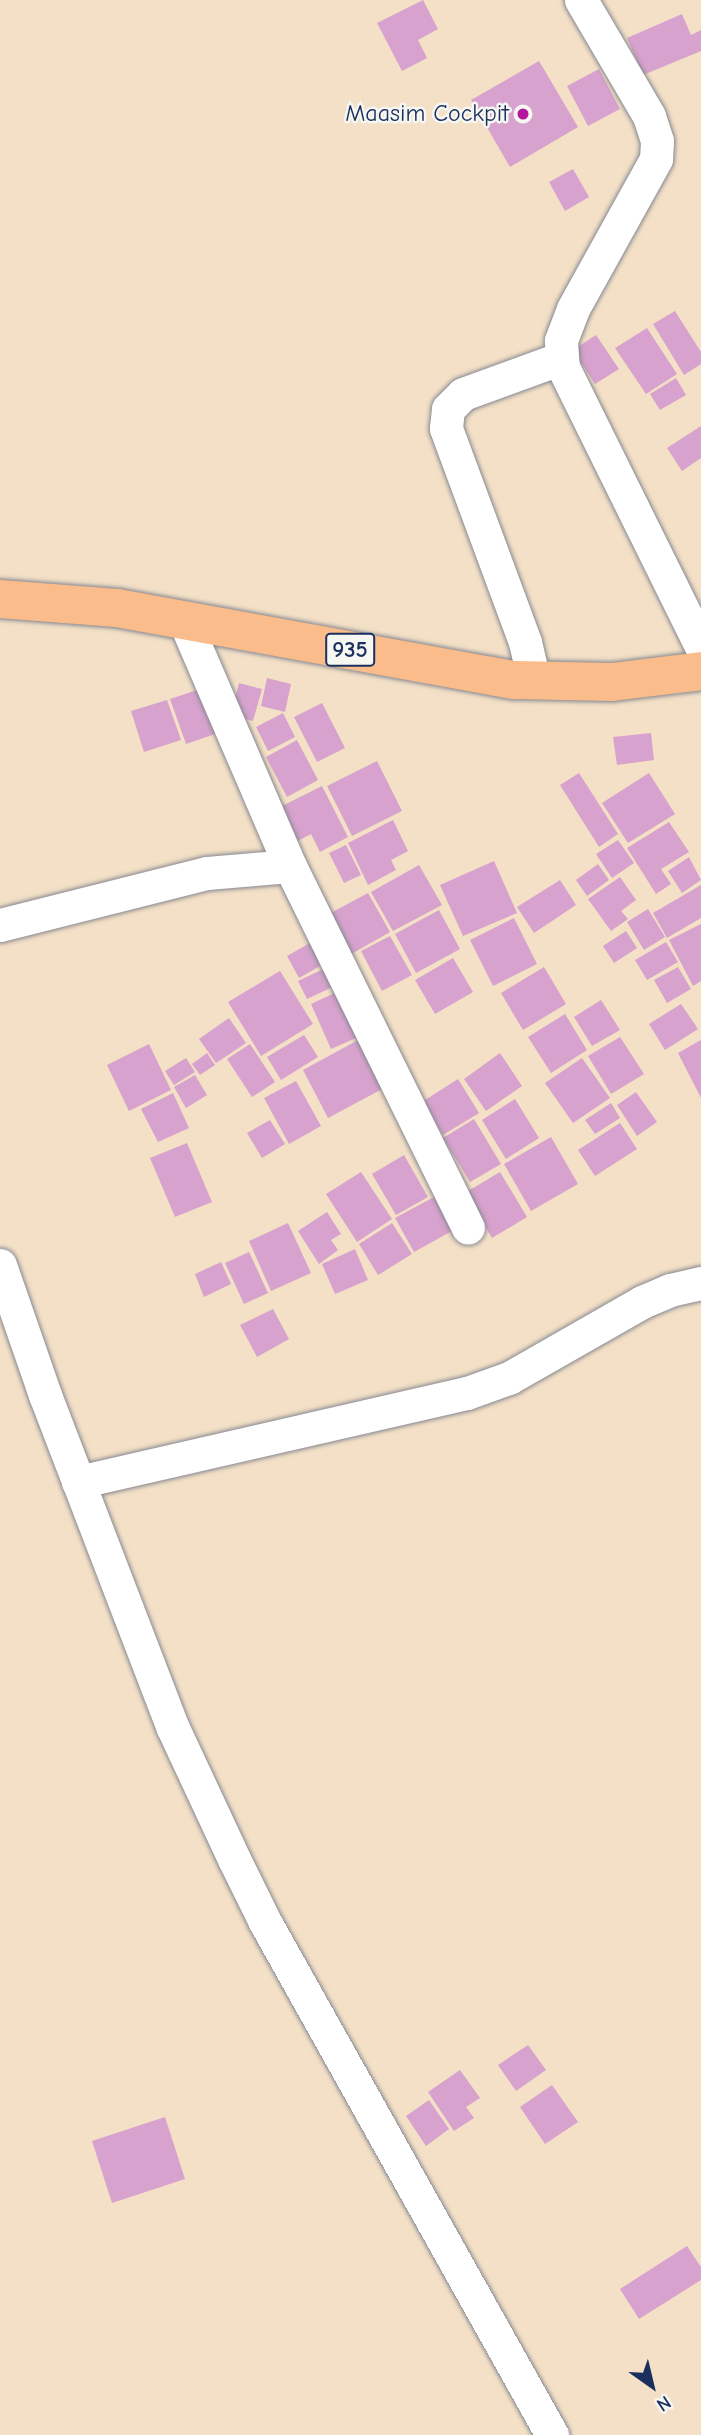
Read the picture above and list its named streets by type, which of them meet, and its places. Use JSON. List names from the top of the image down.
{
  "streets": {
    "main road": ["935"]
  },
  "places": ["Maasim Cockpit"],
  "north": "bottom right"
}
